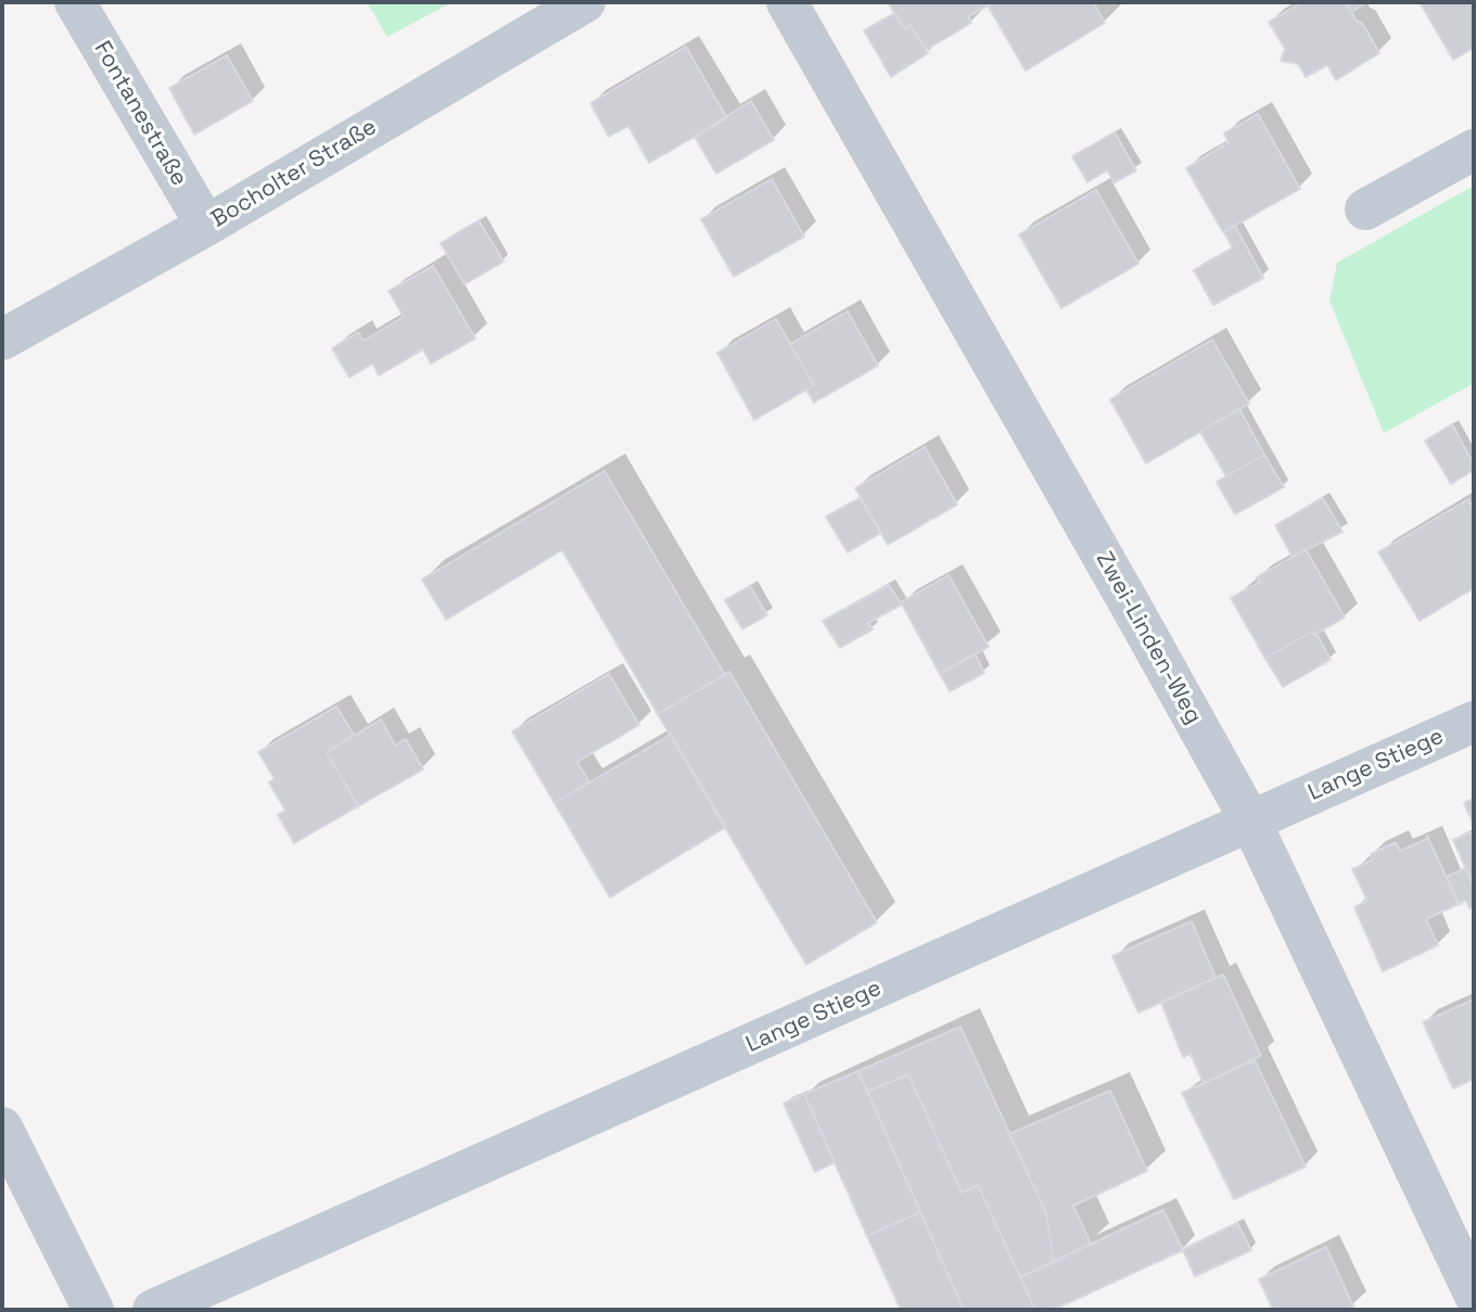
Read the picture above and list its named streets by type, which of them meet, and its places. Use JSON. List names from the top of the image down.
{
  "streets": {
    "street": [
      "Fontanestraße",
      "Bocholter Straße",
      "Zwei-Linden-Weg",
      "Lange Stiege"
    ]
  },
  "crossings": [
    ["Fontanestraße", "Bocholter Straße"],
    ["Zwei-Linden-Weg", "Lange Stiege"]
  ]
}
